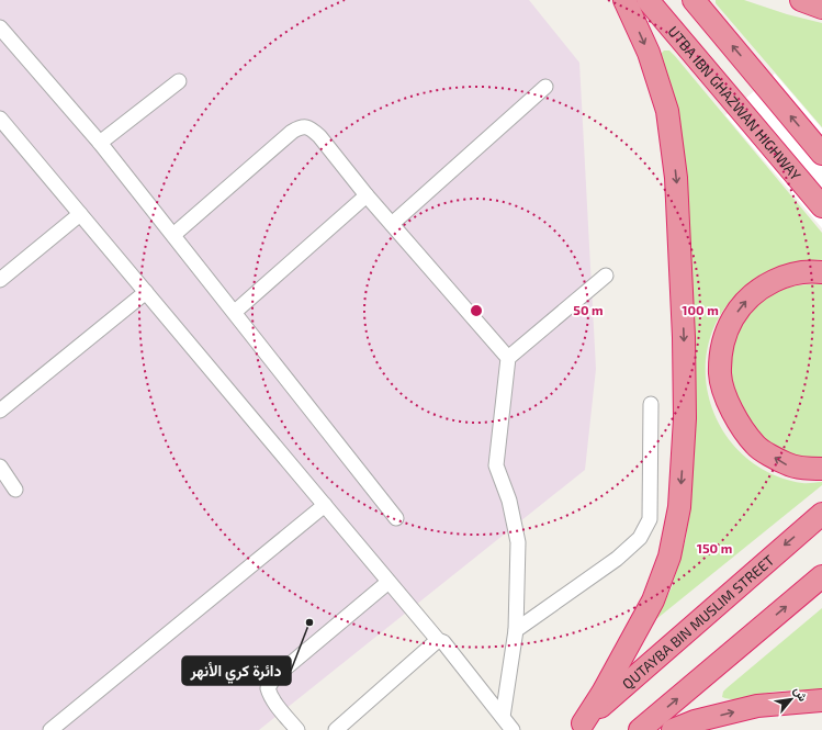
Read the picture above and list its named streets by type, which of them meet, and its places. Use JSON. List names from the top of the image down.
{
  "streets": {
    "highway": ["UTBA IBN GHAZWAN HIGHWAY", "QUTAYBA BIN MUSLIM STREET"]
  },
  "places": ["دائرة كري الأنهر"],
  "north": "top right",
  "rings": ["50 m", "100 m", "150 m"]
}
